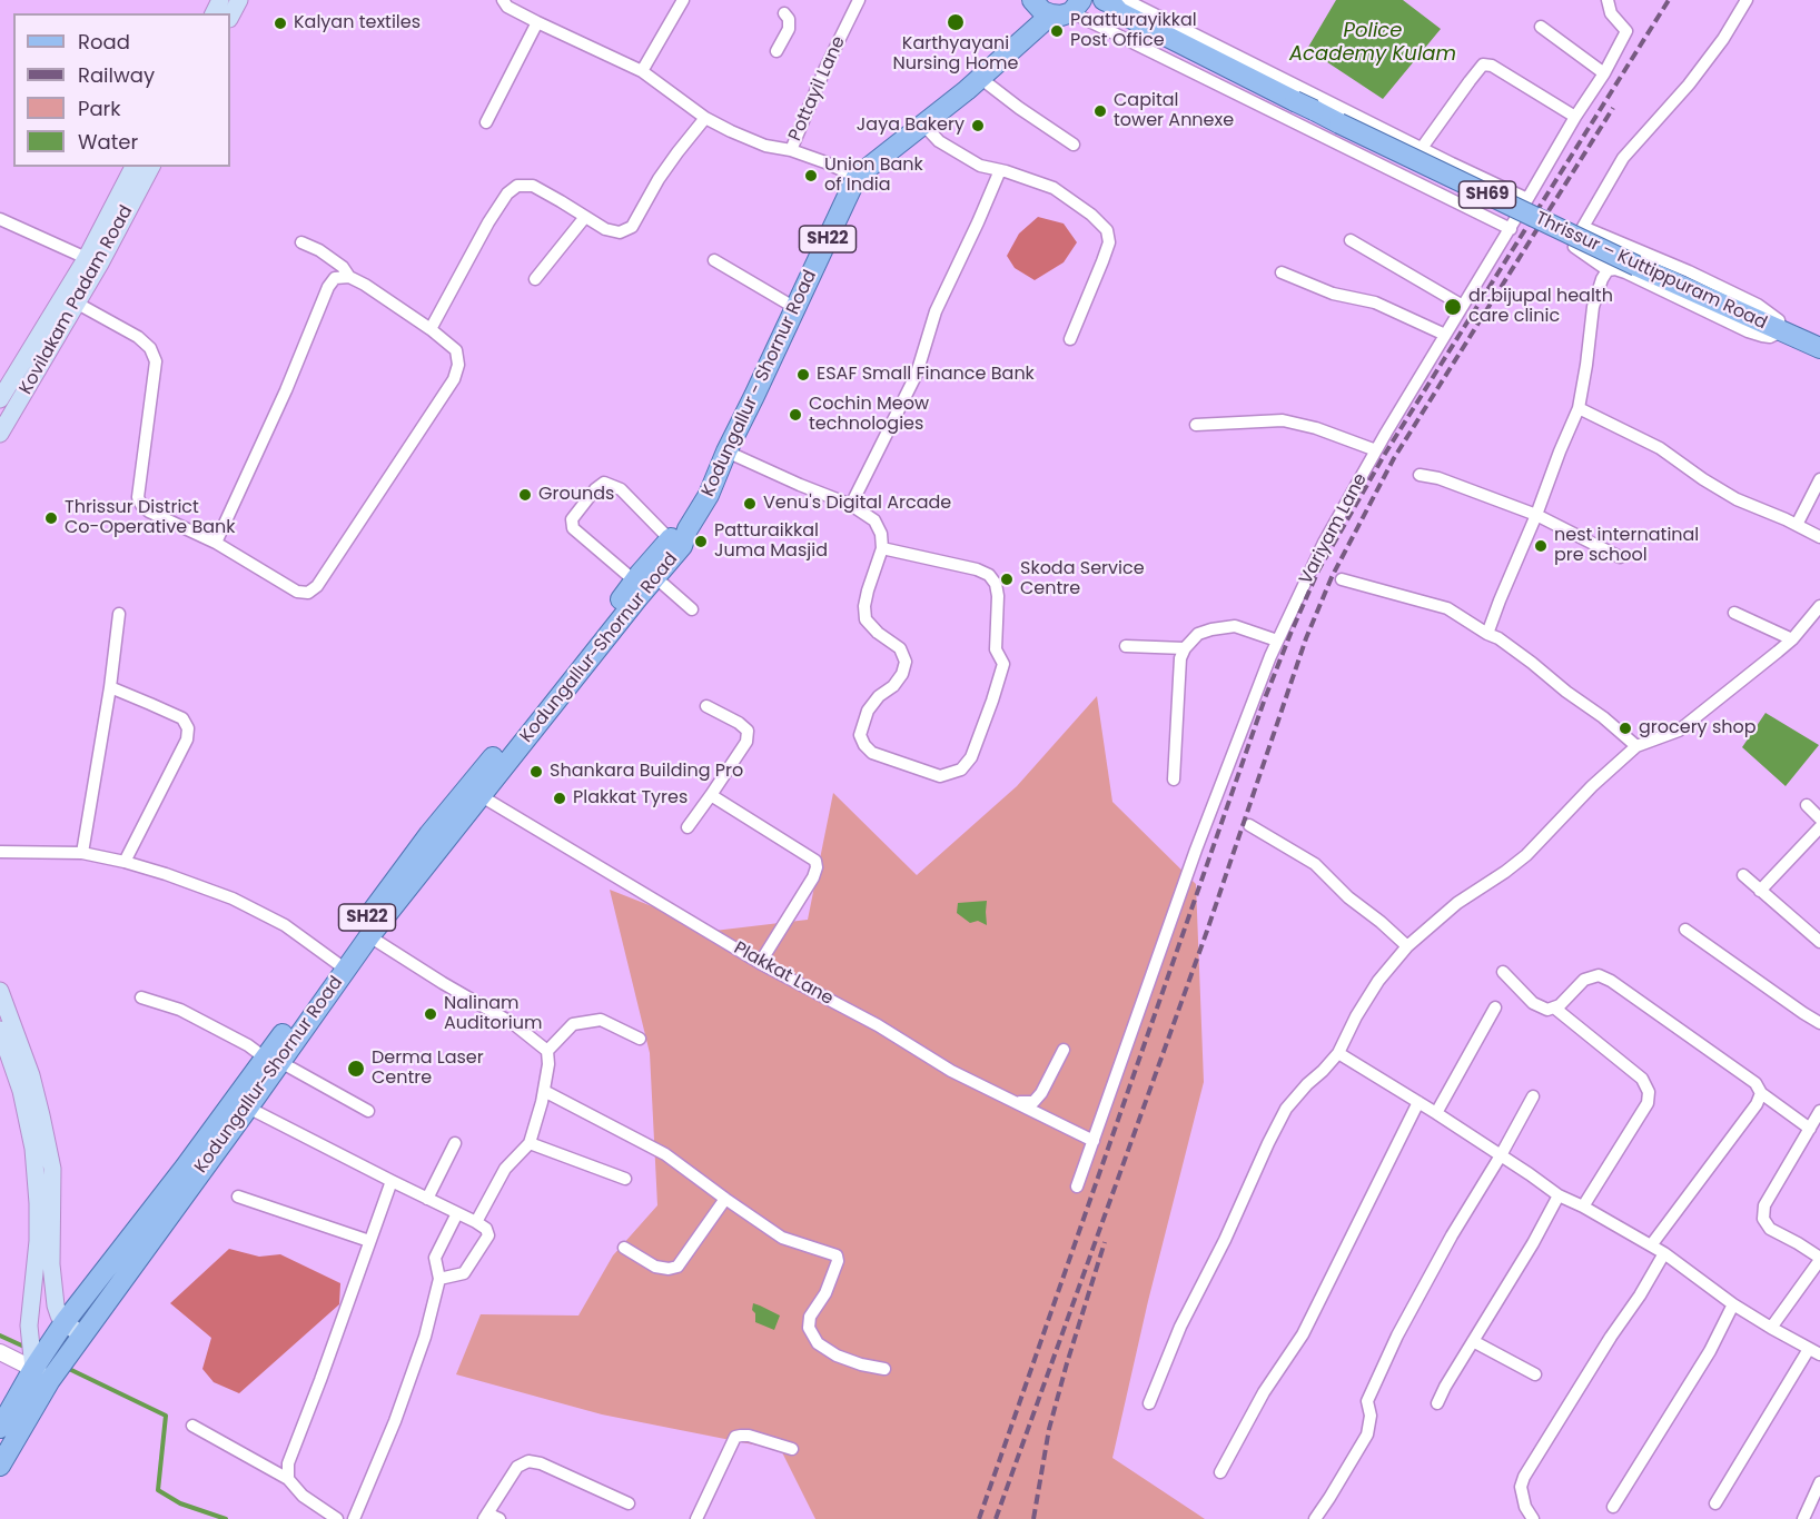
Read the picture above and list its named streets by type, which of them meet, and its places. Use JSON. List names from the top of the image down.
{
  "streets": {
    "main road": [
      "SH69",
      "SH22",
      "Thrissur – Kuttippuram Road",
      "Kovilakam Padam Road",
      "Kodungallur - Shornur Road",
      "Kodungallur-Shornur Road"
    ],
    "street": ["Pottayil Lane", "Variyam Lane", "Plakkat Lane"]
  },
  "crossings": [
    ["Pottayil Lane", "Kodungallur - Shornur Road"],
    ["SH69", "Thrissur – Kuttippuram Road"],
    ["SH69", "Kodungallur - Shornur Road"],
    ["SH22", "Kodungallur-Shornur Road"],
    ["Kodungallur - Shornur Road", "Kodungallur-Shornur Road"],
    ["Variyam Lane", "Plakkat Lane"],
    ["Kodungallur-Shornur Road", "Plakkat Lane"]
  ],
  "water": ["Police Academy Kulam"],
  "places": [
    "Karthyayani Nursing Home",
    "Kalyan textiles",
    "Paatturayikkal Post Office",
    "Capital tower Annexe",
    "Jaya Bakery",
    "Union Bank of India",
    "dr.bijupal health care clinic",
    "ESAF Small Finance Bank",
    "Cochin Meow technologies",
    "Grounds",
    "Venu's Digital Arcade",
    "Thrissur District Co-Operative Bank",
    "Patturaikkal Juma Masjid",
    "nest internatinal pre school",
    "Skoda Service Centre",
    "grocery shop",
    "Shankara Building Pro",
    "Plakkat Tyres",
    "Nalinam Auditorium",
    "Derma Laser Centre"
  ],
  "legend": [
    "Road",
    "Railway",
    "Park",
    "Water"
  ]
}
